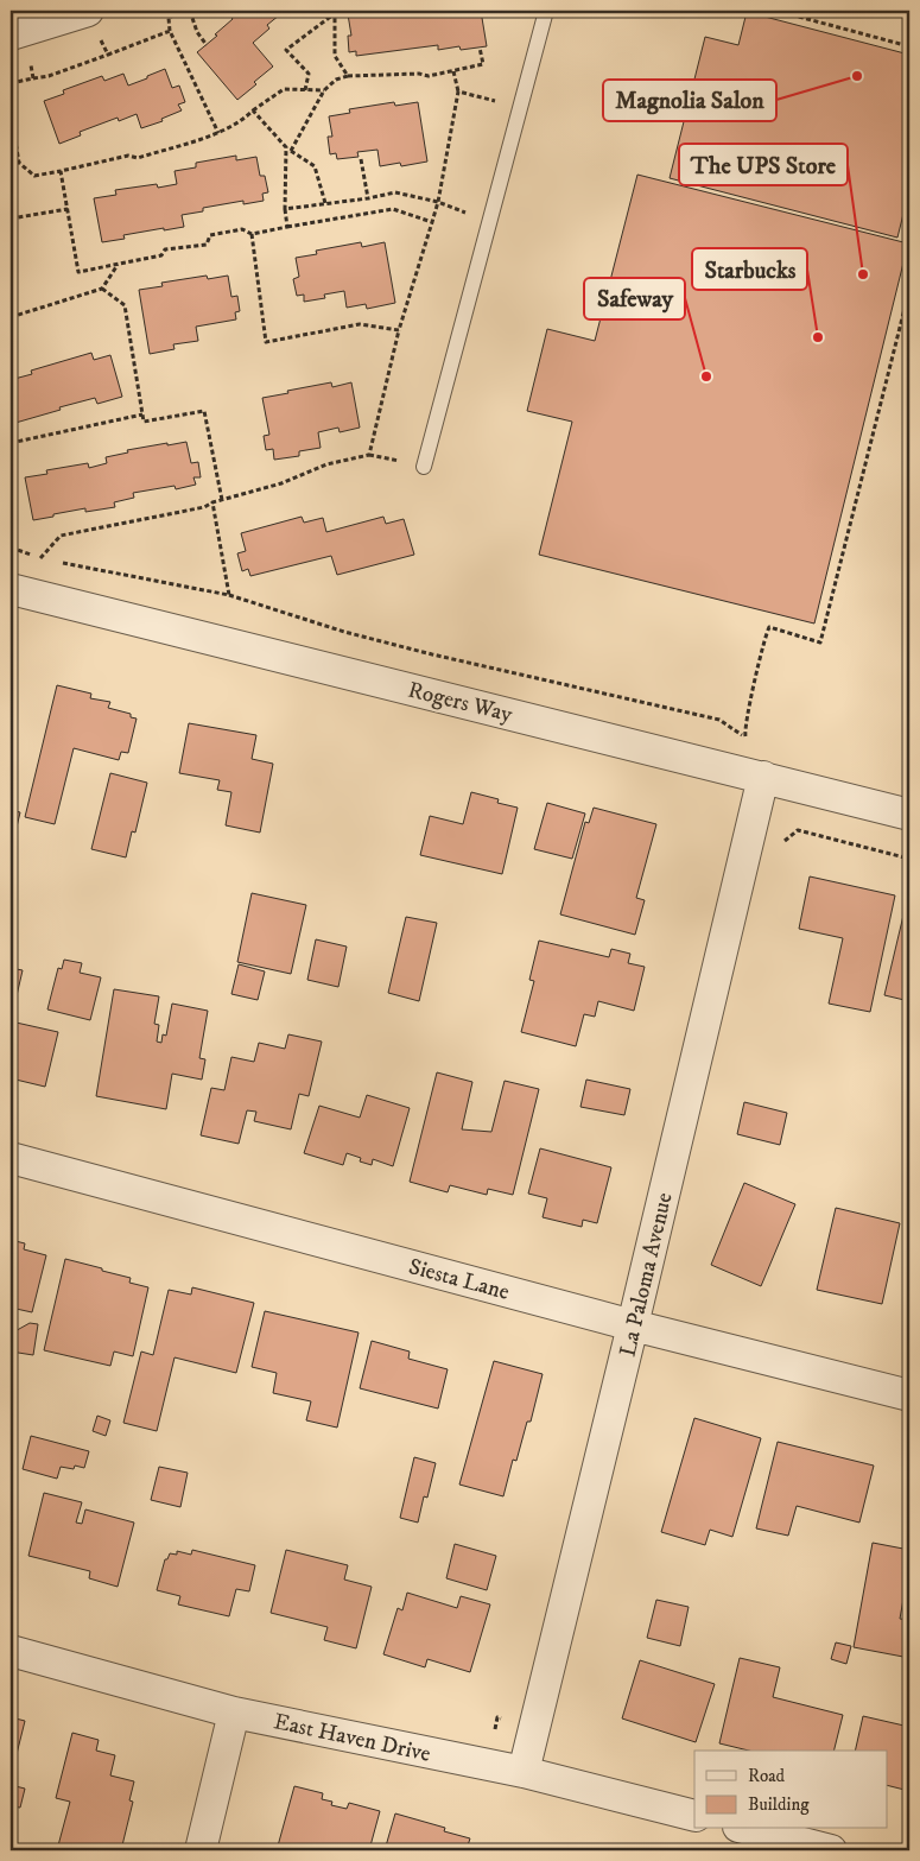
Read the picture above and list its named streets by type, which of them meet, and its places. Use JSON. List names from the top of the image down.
{
  "streets": {
    "street": [
      "Rogers Way",
      "La Paloma Avenue",
      "Siesta Lane",
      "East Haven Drive"
    ]
  },
  "crossings": [
    ["Rogers Way", "La Paloma Avenue"],
    ["La Paloma Avenue", "Siesta Lane"],
    ["La Paloma Avenue", "East Haven Drive"]
  ],
  "places": [
    "Magnolia Salon",
    "The UPS Store",
    "Starbucks",
    "Safeway"
  ],
  "legend": ["Road", "Building"]
}
